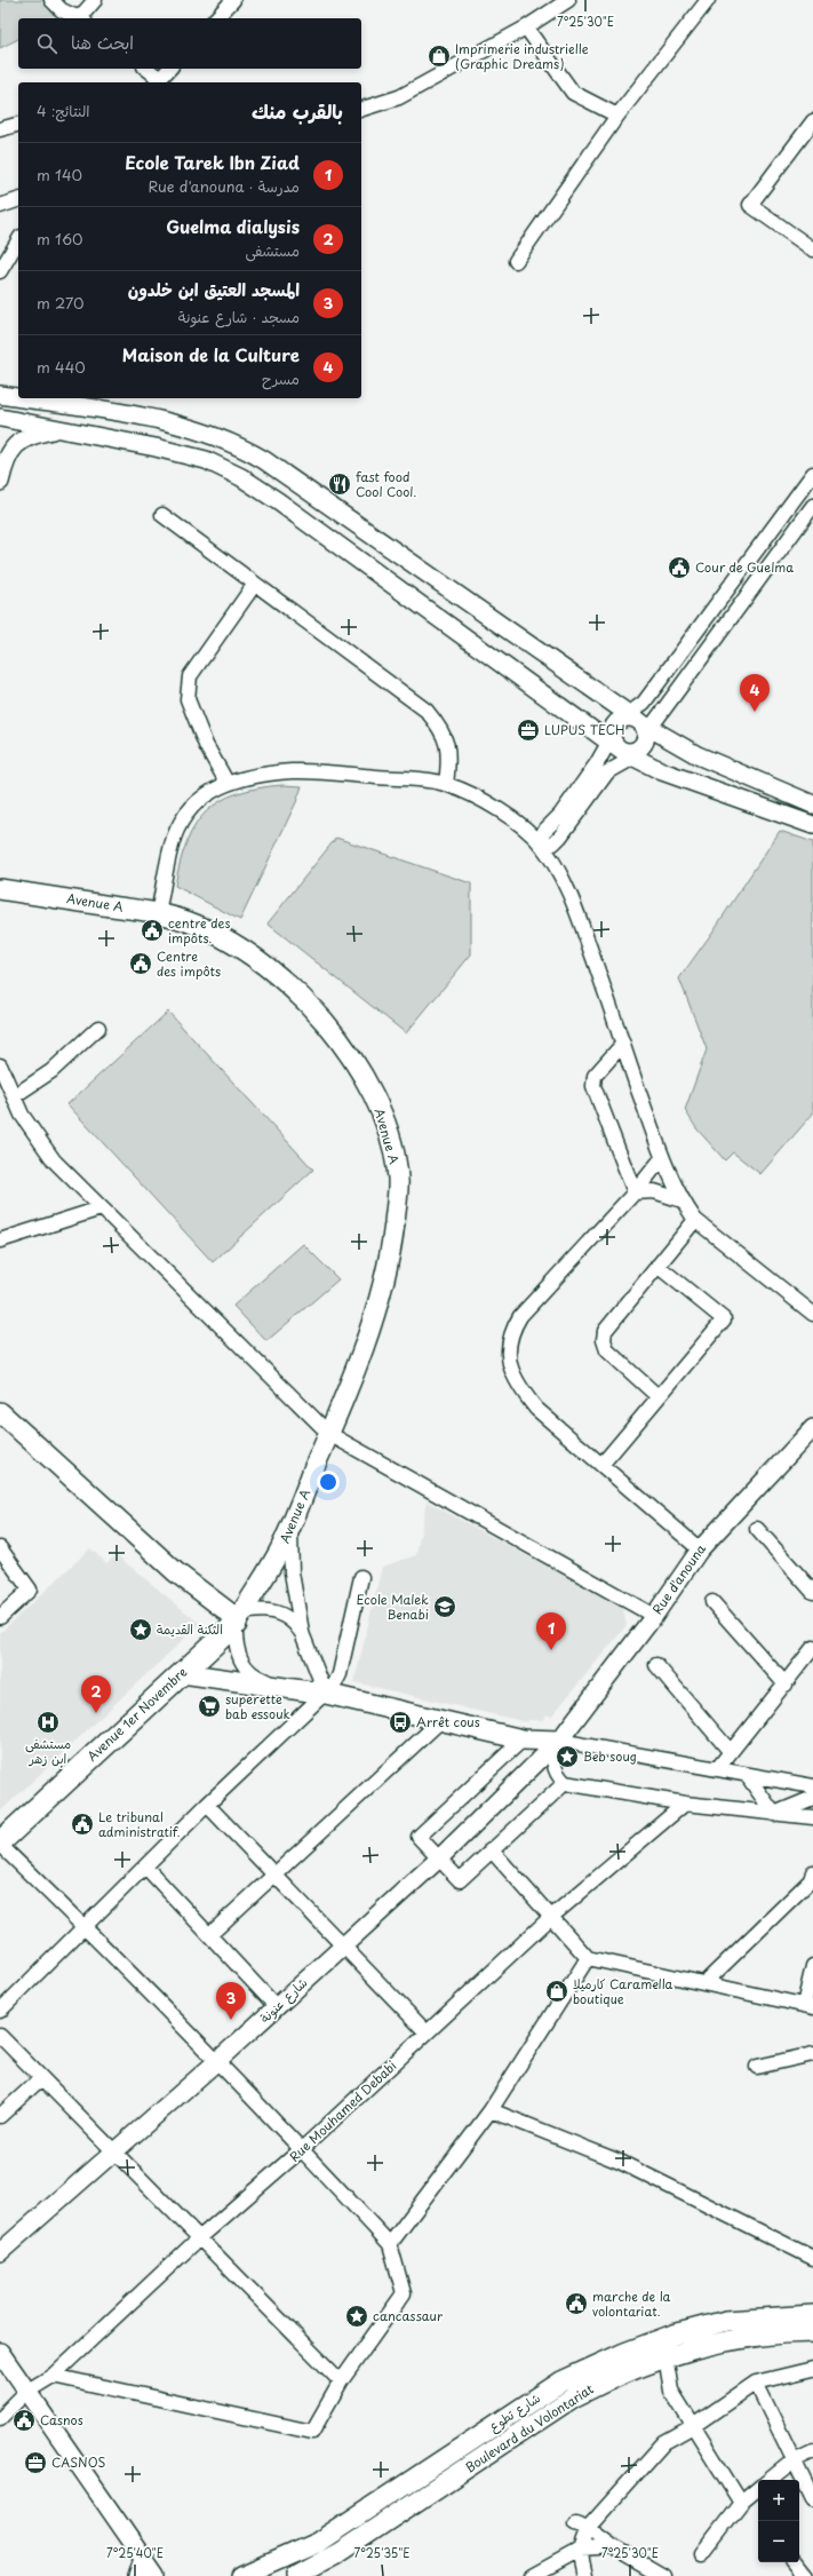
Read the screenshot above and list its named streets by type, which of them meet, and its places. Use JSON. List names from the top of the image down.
{
  "streets": {
    "main road": [
      "Avenue A",
      "Avenue 1er Novembre",
      "شارع تطوع",
      "Boulevard du Volontariat"
    ],
    "street": ["Rue d'anouna", "شارع عنونة", "Rue Mouhamed Debabi"]
  },
  "crossings": [
    ["Avenue A", "Avenue 1er Novembre"],
    ["Rue d'anouna", "شارع عنونة"]
  ],
  "places": {
    "shop": ["Imprimerie industrielle (Graphic Dreams)", "كارميلا Caramella boutique"],
    "restaurant": ["fast food Cool Cool."],
    "public building": [
      "Cour de Guelma",
      "centre des impôts.",
      "Centre des impôts",
      "Le tribunal administratif.",
      "marche de la volontariat.",
      "Casnos"
    ],
    "office": ["LUPUS TECH", "CASNOS"],
    "school or university": ["Ecole Malek Benabi"],
    "place": ["الثكنة القديمة", "Beb soug", "cancassaur"],
    "supermarket": ["superette bab essouk"],
    "hospital": ["مستشفى ابن زهر"],
    "bus stop": ["Arrêt cous"]
  },
  "page": {
    "search": "ابحث هنا",
    "heading": ["بالقرب منك", "النتائج: 4"],
    "list": [
      {
        "mark": "1",
        "name": "Ecole Tarek Ibn Ziad",
        "note": "مدرسة · Rue d'anouna",
        "value": "140 m"
      },
      {
        "mark": "2",
        "name": "Guelma dialysis",
        "note": "مستشفى",
        "value": "160 m"
      },
      {
        "mark": "3",
        "name": "المسجد العتيق ابن خلدون",
        "note": "مسجد · شارع عنونة",
        "value": "270 m"
      },
      {
        "mark": "4",
        "name": "Maison de la Culture",
        "note": "مسرح",
        "value": "440 m"
      }
    ],
    "pins": [
      "4",
      "1",
      "2",
      "3"
    ],
    "map_buttons": ["+", "−"]
  },
  "coordinates": ["7°25'30\"E", "7°25'40\"E", "7°25'35\"E"]
}
